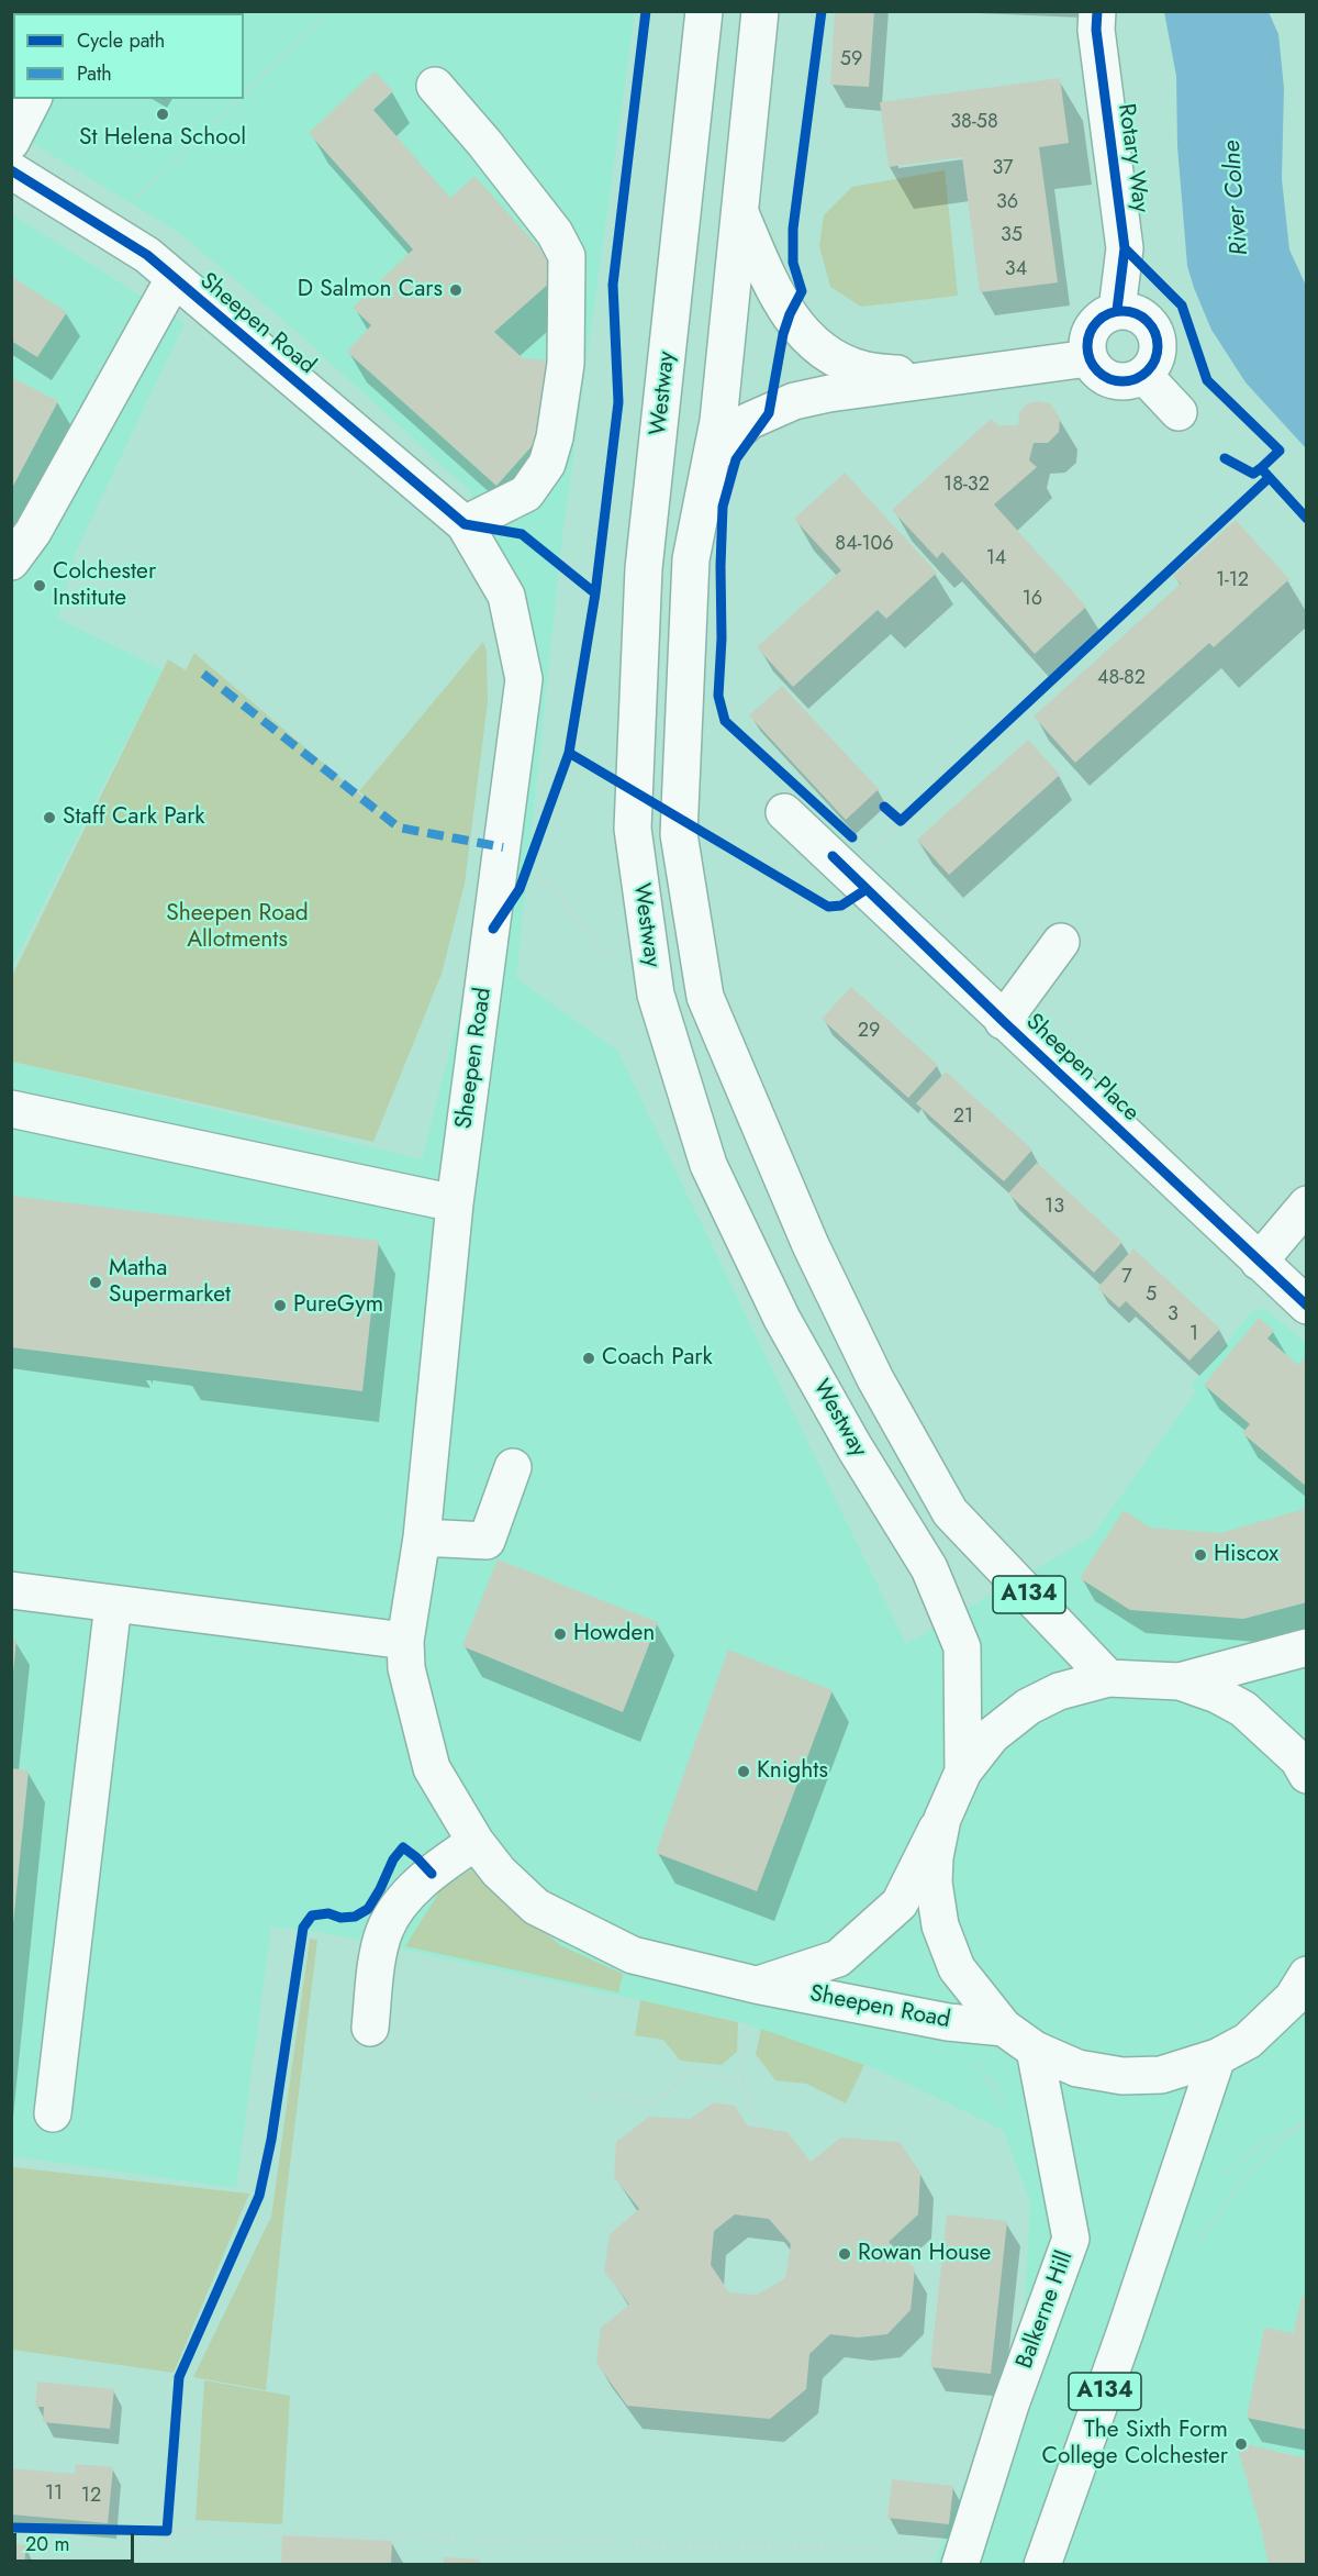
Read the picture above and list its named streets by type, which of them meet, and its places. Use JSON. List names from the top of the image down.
{
  "streets": {
    "main road": [
      "Rotary Way",
      "Sheepen Road",
      "Westway",
      "Sheepen Place",
      "A134",
      "Balkerne Hill"
    ]
  },
  "water": ["River Colne"],
  "parks": ["Sheepen Road Allotments"],
  "places": [
    "St Helena School",
    "D Salmon Cars",
    "Colchester Institute",
    "Staff Cark Park",
    "Matha Supermarket",
    "PureGym",
    "Coach Park",
    "Hiscox",
    "Howden",
    "Knights",
    "Rowan House",
    "The Sixth Form College Colchester"
  ],
  "house_numbers": [
    "59",
    "38-58",
    "37",
    "36",
    "35",
    "34",
    "18-32",
    "84-106",
    "14",
    "1-12",
    "16",
    "48-82",
    "29",
    "21",
    "13",
    "7",
    "5",
    "3",
    "1",
    "11",
    "12"
  ],
  "legend": ["Cycle path", "Path"],
  "scale_bar": "20 m"
}
